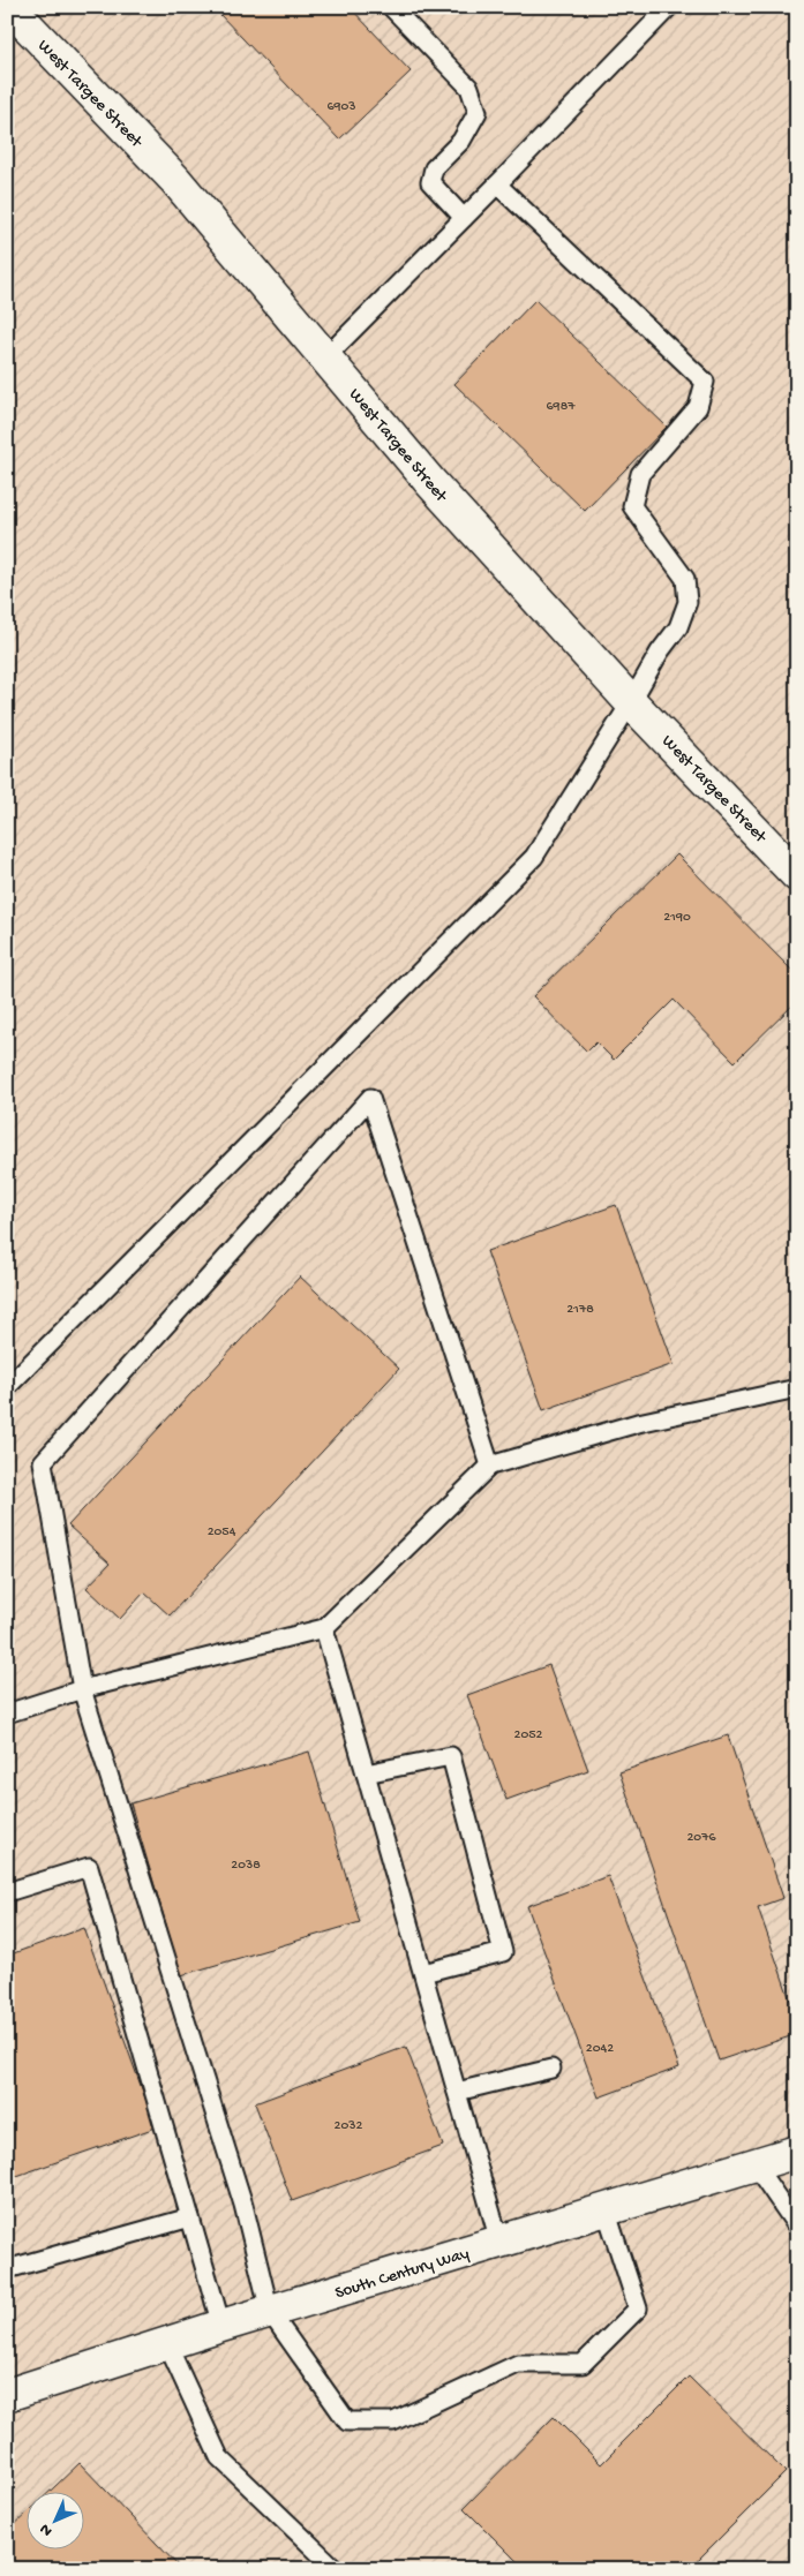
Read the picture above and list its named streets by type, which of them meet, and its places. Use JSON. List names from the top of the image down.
{
  "streets": {
    "street": ["West Targee Street", "South Century Way"]
  },
  "house_numbers": [
    "6903",
    "6987",
    "2190",
    "2178",
    "2054",
    "2052",
    "2076",
    "2038",
    "2042",
    "2032"
  ],
  "north": "bottom left"
}
